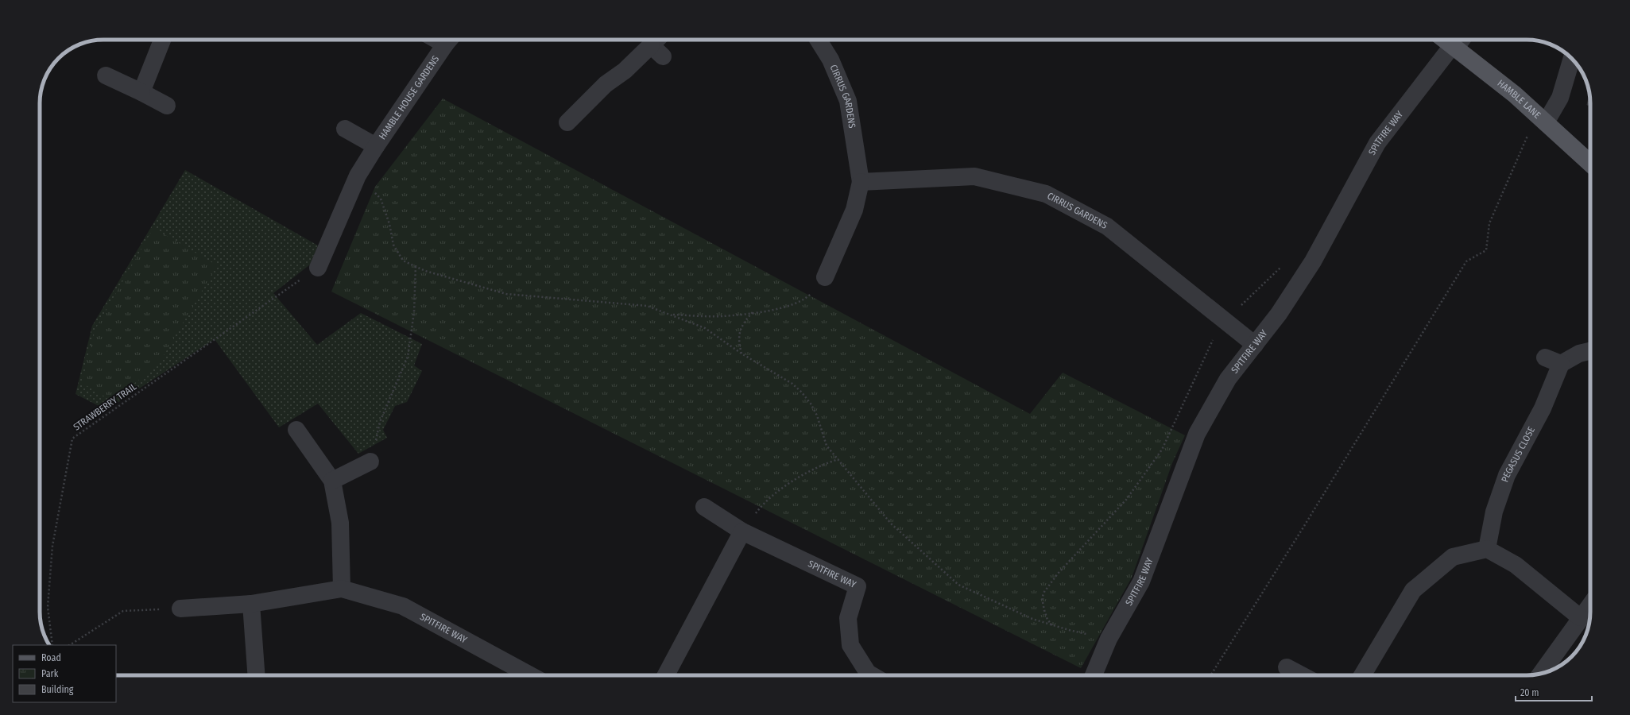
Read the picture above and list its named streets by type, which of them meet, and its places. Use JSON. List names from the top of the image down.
{
  "streets": {
    "main road": ["HAMBLE LANE"],
    "street": [
      "CIRRUS GARDENS",
      "HAMBLE HOUSE GARDENS",
      "SPITFIRE WAY",
      "PEGASUS CLOSE"
    ],
    "path": ["STRAWBERRY TRAIL"]
  },
  "crossings": [
    ["CIRRUS GARDENS", "SPITFIRE WAY"],
    ["HAMBLE HOUSE GARDENS", "STRAWBERRY TRAIL"],
    ["HAMBLE LANE", "SPITFIRE WAY"]
  ],
  "legend": ["Road", "Park", "Building"],
  "scale_bar": "20 m"
}
